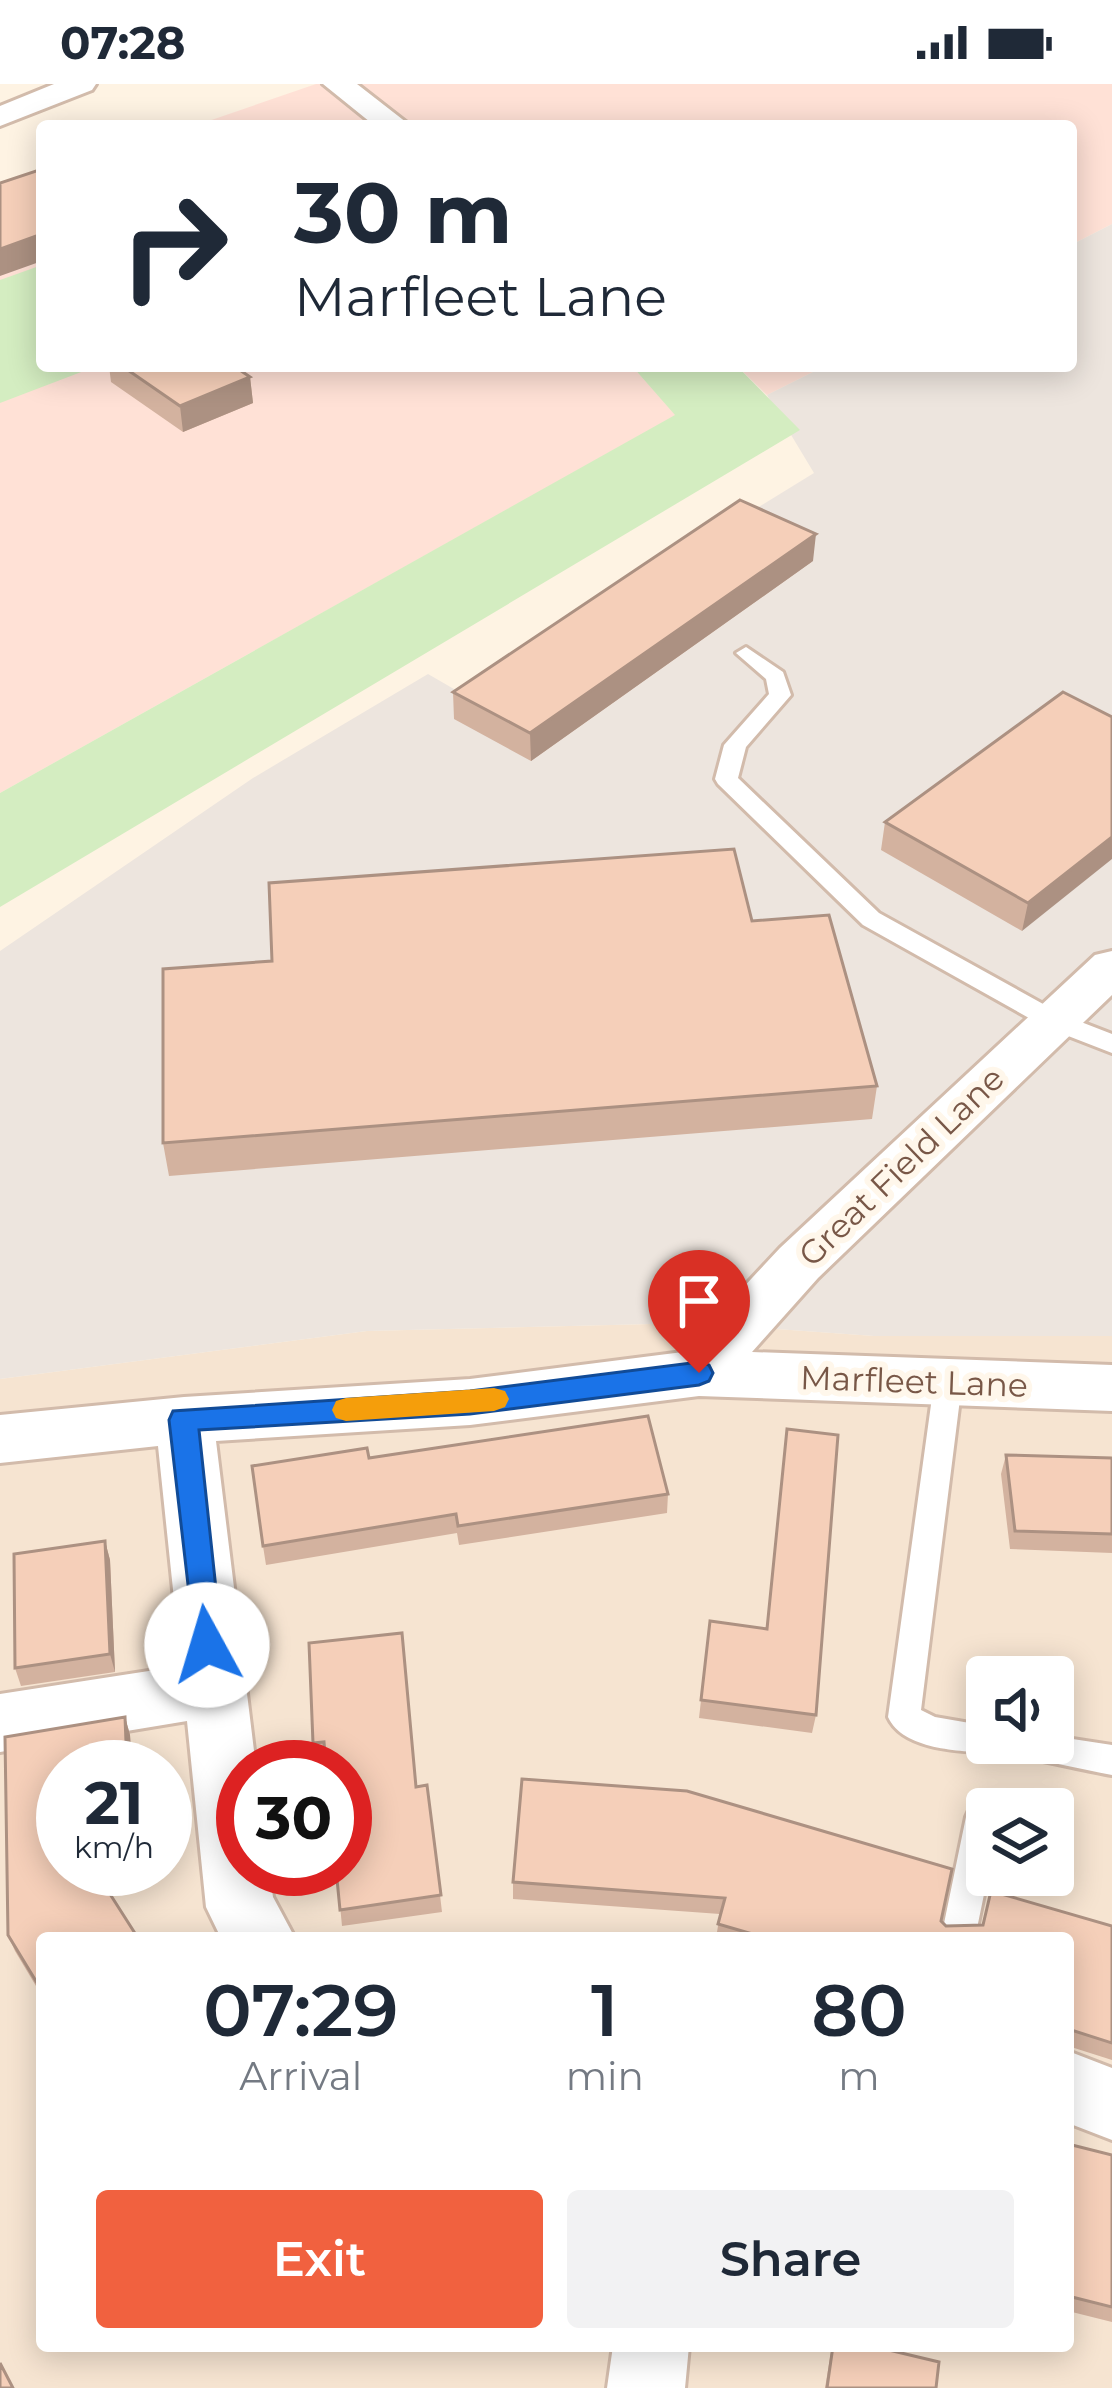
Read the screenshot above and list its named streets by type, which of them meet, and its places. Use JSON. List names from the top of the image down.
{
  "streets": {
    "street": ["Great Field Lane", "Marfleet Lane"]
  },
  "crossings": [
    ["Great Field Lane", "Marfleet Lane"]
  ],
  "page": {
    "status": "07:28",
    "turn": ["30 m", "Marfleet Lane"],
    "speed": "21 km/h",
    "limit": "30",
    "eta": [
      "07:29",
      "Arrival",
      "1",
      "min",
      "80",
      "m"
    ],
    "buttons": ["Exit", "Share"]
  }
}
